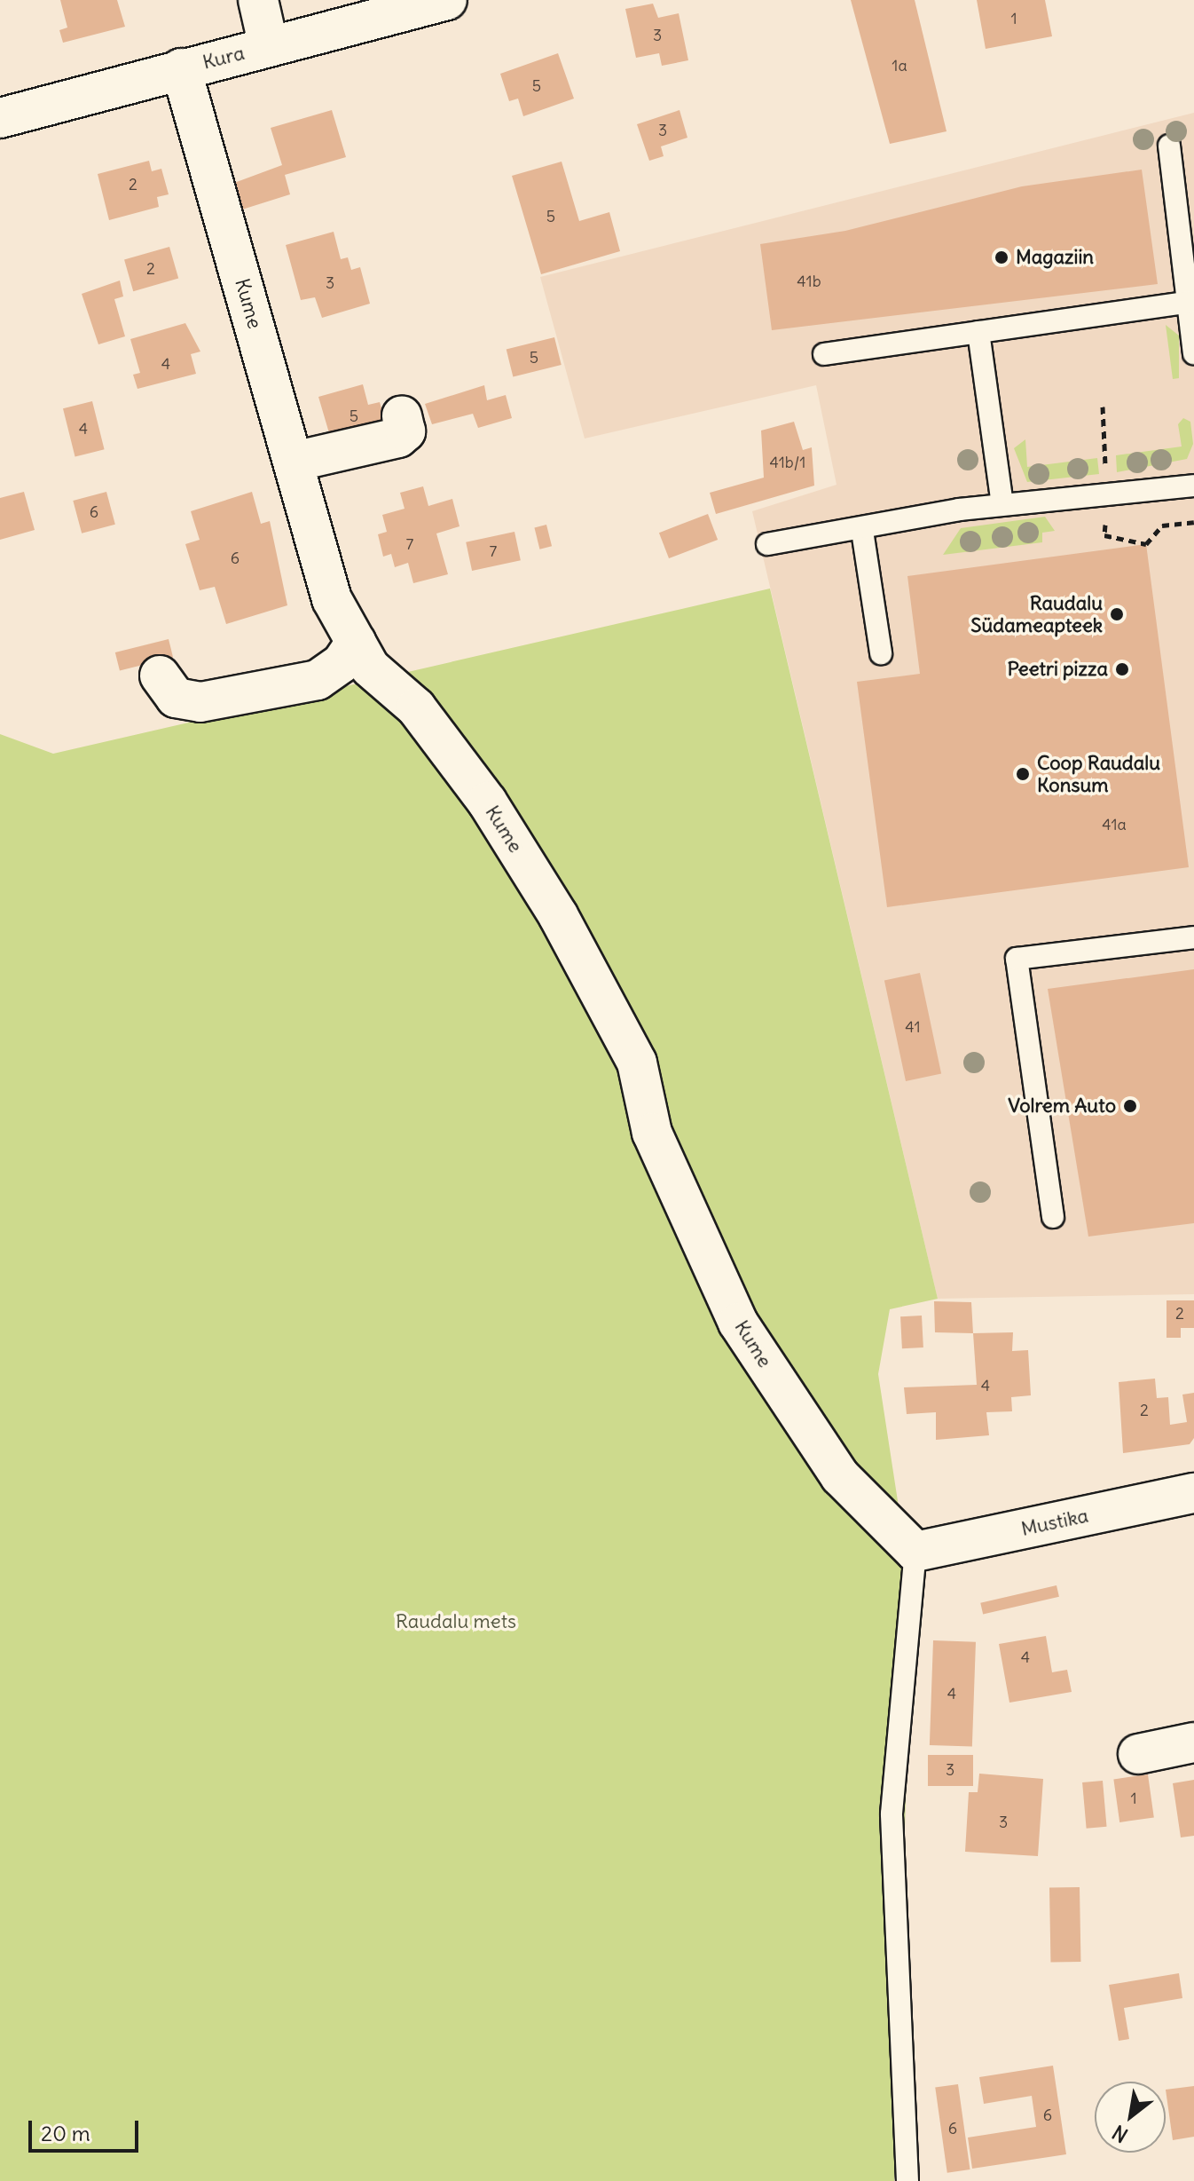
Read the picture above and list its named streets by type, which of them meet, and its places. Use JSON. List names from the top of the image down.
{
  "streets": {
    "street": ["Kura", "Kume", "Mustika"]
  },
  "crossings": [
    ["Kura", "Kume"],
    ["Kume", "Mustika"]
  ],
  "parks": ["Raudalu mets"],
  "places": [
    "Magaziin",
    "Raudalu Südameapteek",
    "Peetri pizza",
    "Coop Raudalu Konsum",
    "Volrem Auto"
  ],
  "house_numbers": [
    "1",
    "3",
    "1a",
    "5",
    "3",
    "2",
    "5",
    "2",
    "41b",
    "3",
    "5",
    "4",
    "5",
    "4",
    "41b/1",
    "6",
    "7",
    "7",
    "6",
    "41a",
    "41",
    "2",
    "4",
    "2",
    "4",
    "4",
    "3",
    "1",
    "3",
    "6",
    "6"
  ],
  "scale_bar": "20 m",
  "north": "bottom left"
}
